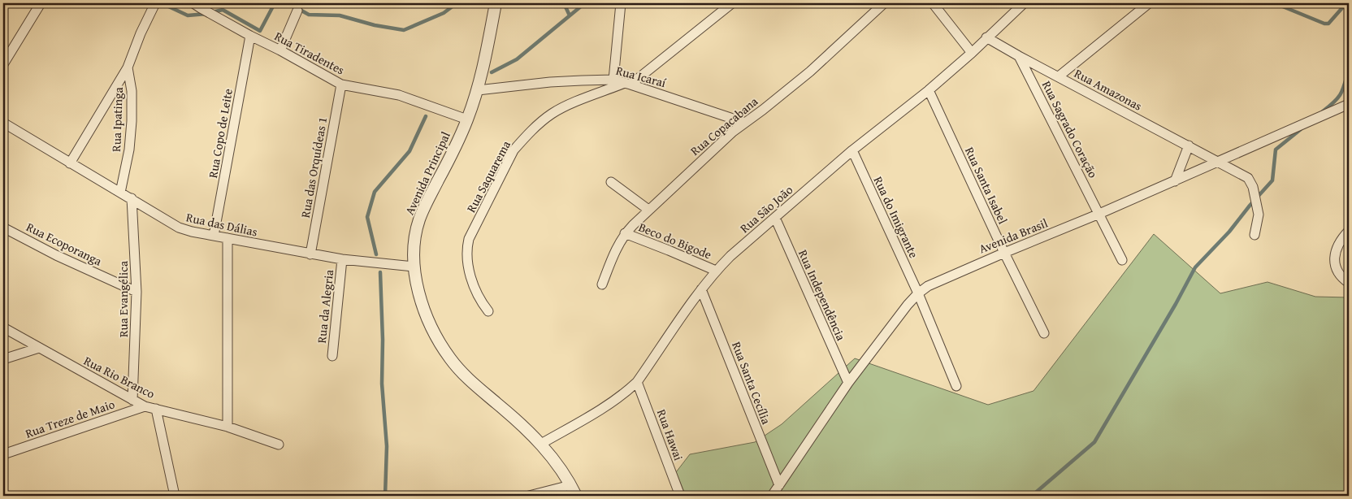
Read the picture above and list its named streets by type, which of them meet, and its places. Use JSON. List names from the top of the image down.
{
  "streets": {
    "street": [
      "Rua Tiradentes",
      "Rua Icaraí",
      "Rua Amazonas",
      "Rua Ipatinga",
      "Rua Copacabana",
      "Rua Sagrado Coração",
      "Rua Copo de Leite",
      "Rua das Orquídeas 1",
      "Avenida Principal",
      "Rua Saquarema",
      "Rua Santa Isabel",
      "Rua São João",
      "Rua do Imigrante",
      "Rua das Dálias",
      "Avenida Brasil",
      "Beco do Bigode",
      "Rua Ecoporanga",
      "Rua Independência",
      "Rua Evangélica",
      "Rua da Alegria",
      "Rua Rio Branco",
      "Rua Santa Cecília",
      "Rua Treze de Maio",
      "Rua Hawai"
    ]
  },
  "crossings": [
    ["Rua Tiradentes", "Rua Copo de Leite"],
    ["Rua Tiradentes", "Rua das Orquídeas 1"],
    ["Rua Tiradentes", "Avenida Principal"],
    ["Rua Icaraí", "Rua Copacabana"],
    ["Rua Icaraí", "Avenida Principal"],
    ["Rua Icaraí", "Rua Saquarema"],
    ["Rua Amazonas", "Rua Sagrado Coração"],
    ["Rua Amazonas", "Rua São João"],
    ["Rua Amazonas", "Avenida Brasil"],
    ["Rua Ipatinga", "Rua das Dálias"],
    ["Rua Copacabana", "Beco do Bigode"],
    ["Rua Sagrado Coração", "Avenida Brasil"],
    ["Rua Copo de Leite", "Rua das Dálias"],
    ["Rua das Orquídeas 1", "Rua das Dálias"],
    ["Avenida Principal", "Rua São João"],
    ["Avenida Principal", "Rua das Dálias"],
    ["Rua Santa Isabel", "Rua São João"],
    ["Rua Santa Isabel", "Avenida Brasil"],
    ["Rua São João", "Rua do Imigrante"],
    ["Rua São João", "Beco do Bigode"],
    ["Rua São João", "Rua Independência"],
    ["Rua São João", "Rua Santa Cecília"],
    ["Rua São João", "Rua Hawai"],
    ["Rua do Imigrante", "Avenida Brasil"],
    ["Rua das Dálias", "Rua Evangélica"],
    ["Rua das Dálias", "Rua da Alegria"],
    ["Avenida Brasil", "Rua Independência"],
    ["Avenida Brasil", "Rua Santa Cecília"],
    ["Rua Ecoporanga", "Rua Evangélica"],
    ["Rua Evangélica", "Rua Rio Branco"],
    ["Rua Rio Branco", "Rua Treze de Maio"]
  ]
}
